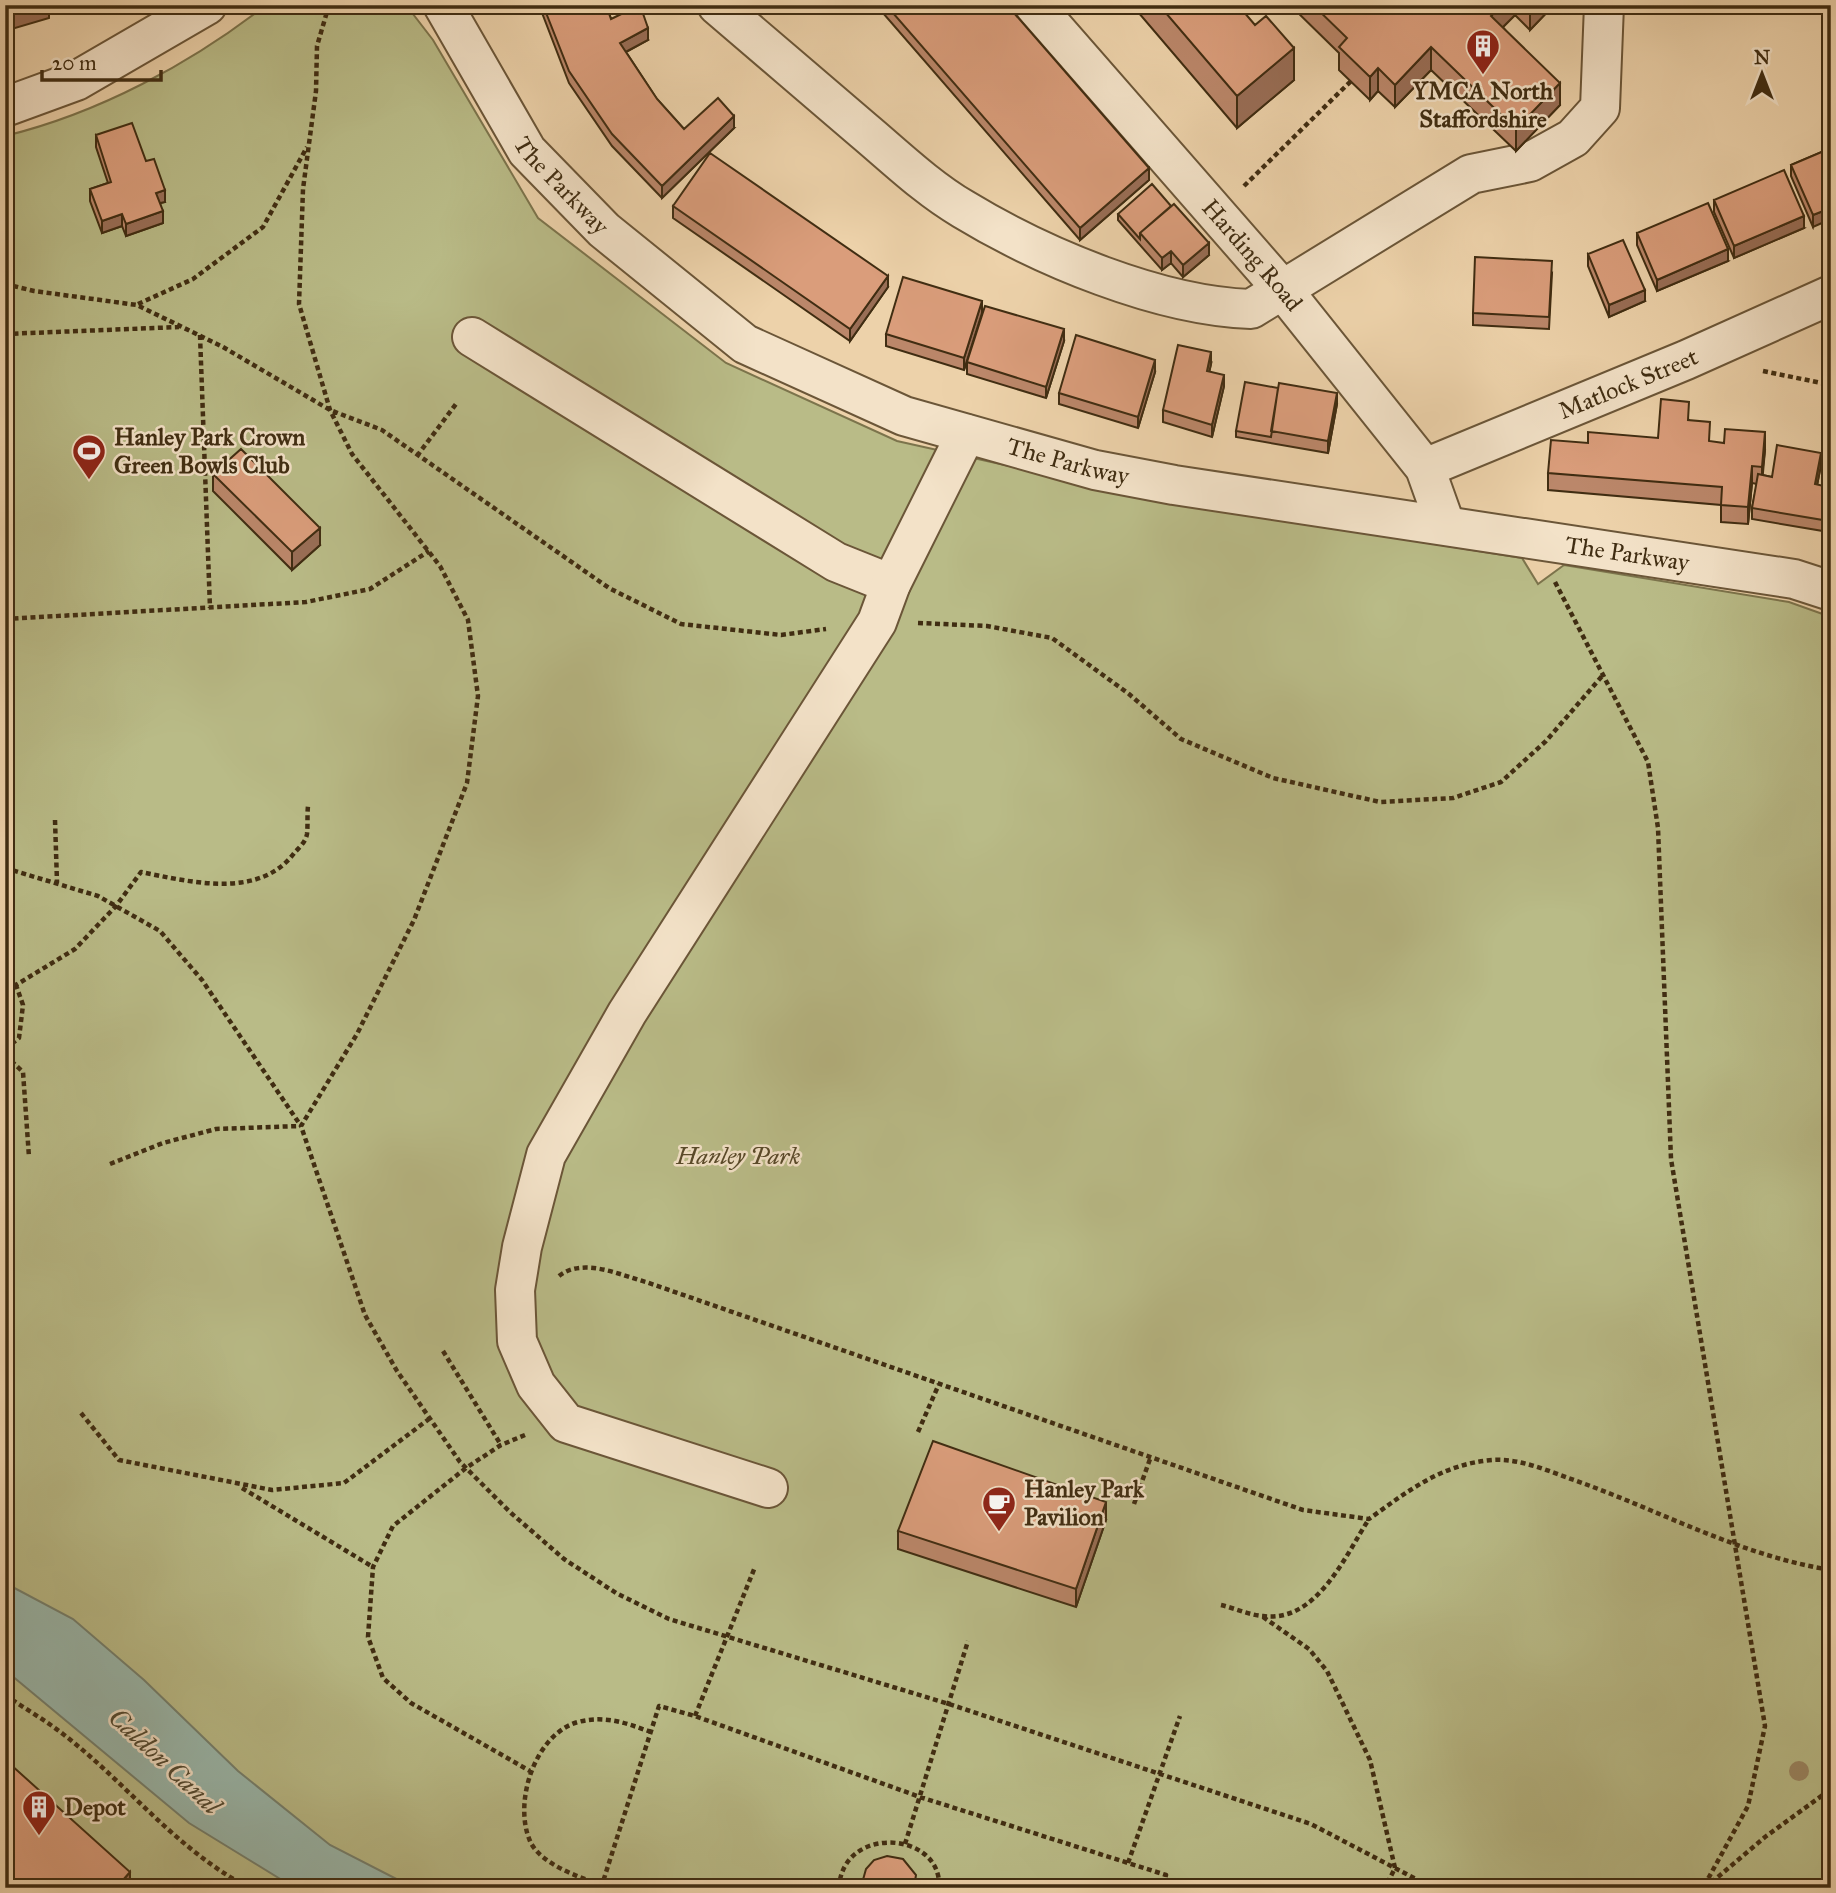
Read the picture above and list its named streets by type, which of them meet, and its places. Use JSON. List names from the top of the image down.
{
  "streets": {
    "street": ["The Parkway", "Harding Road", "Matlock Street"]
  },
  "crossings": [
    ["The Parkway", "Harding Road"],
    ["Harding Road", "Matlock Street"]
  ],
  "water": ["Caldon Canal"],
  "parks": ["Hanley Park"],
  "places": {
    "building": ["YMCA North Staffordshire", "Depot"],
    "sports": ["Hanley Park Crown Green Bowls Club"],
    "cafe": ["Hanley Park Pavilion"]
  },
  "scale_bar": "20 m",
  "north": "top"
}
